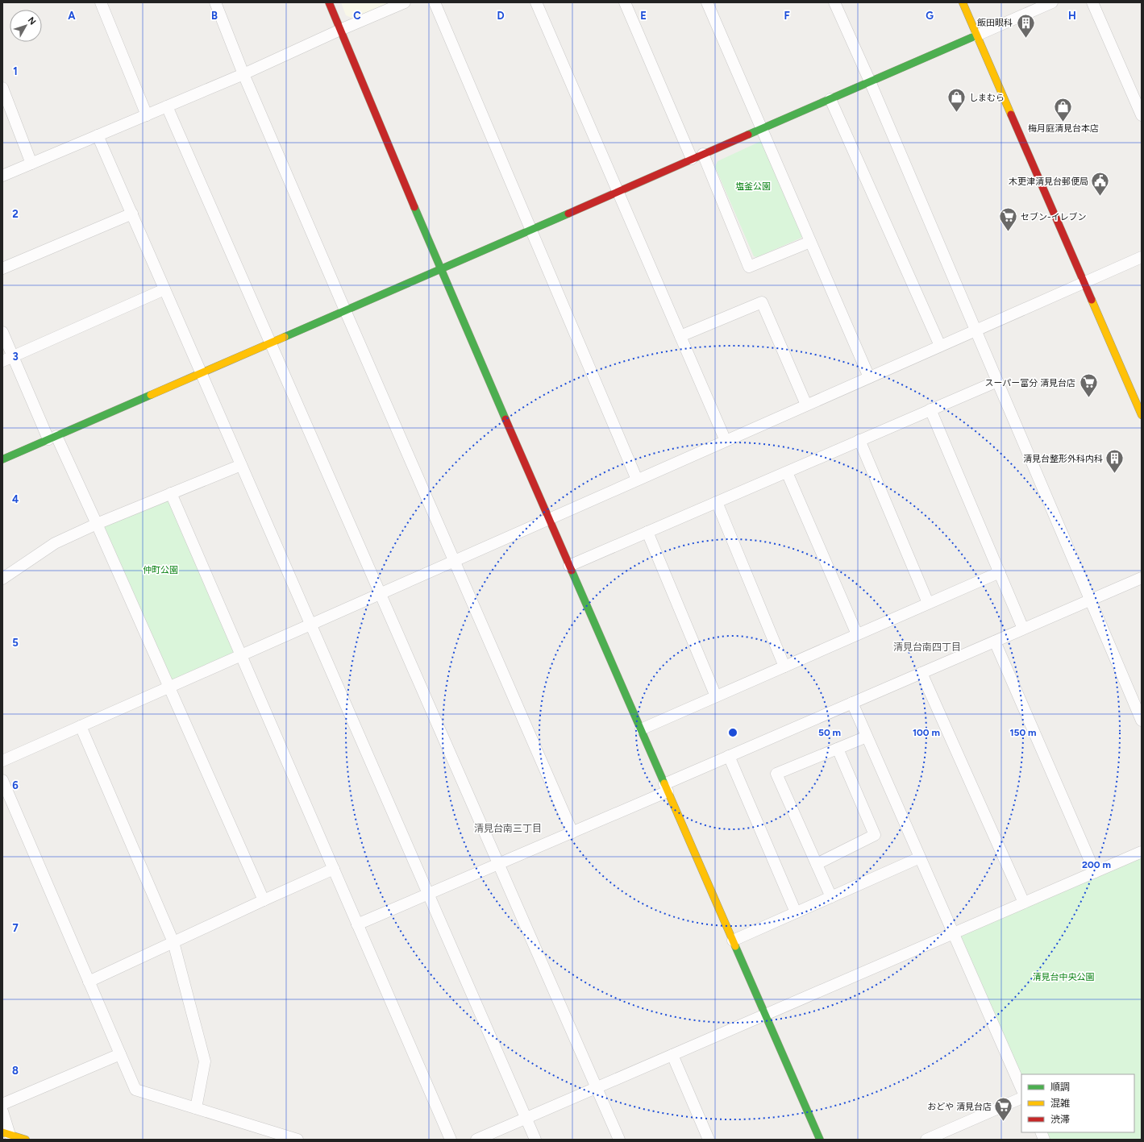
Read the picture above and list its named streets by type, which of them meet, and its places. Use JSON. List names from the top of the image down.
{
  "districts": ["清見台南四丁目", "清見台南三丁目"],
  "parks": ["塩釜公園", "仲町公園", "清見台中央公園"],
  "places": {
    "building": ["飯田眼科", "清見台整形外科内科"],
    "shop": ["しまむら", "梅月庭清見台本店"],
    "public building": ["木更津清見台郵便局"],
    "supermarket": ["セブン-イレブン", "スーパー富分 清見台店", "おどや 清見台店"]
  },
  "legend": ["順調", "混雑", "渋滞"],
  "north": "top right",
  "grid": {
    "columns": [
      "A",
      "B",
      "C",
      "D",
      "E",
      "F",
      "G",
      "H"
    ],
    "rows": [
      "1",
      "2",
      "3",
      "4",
      "5",
      "6",
      "7",
      "8"
    ]
  },
  "rings": [
    "50 m",
    "100 m",
    "150 m",
    "200 m"
  ]
}
